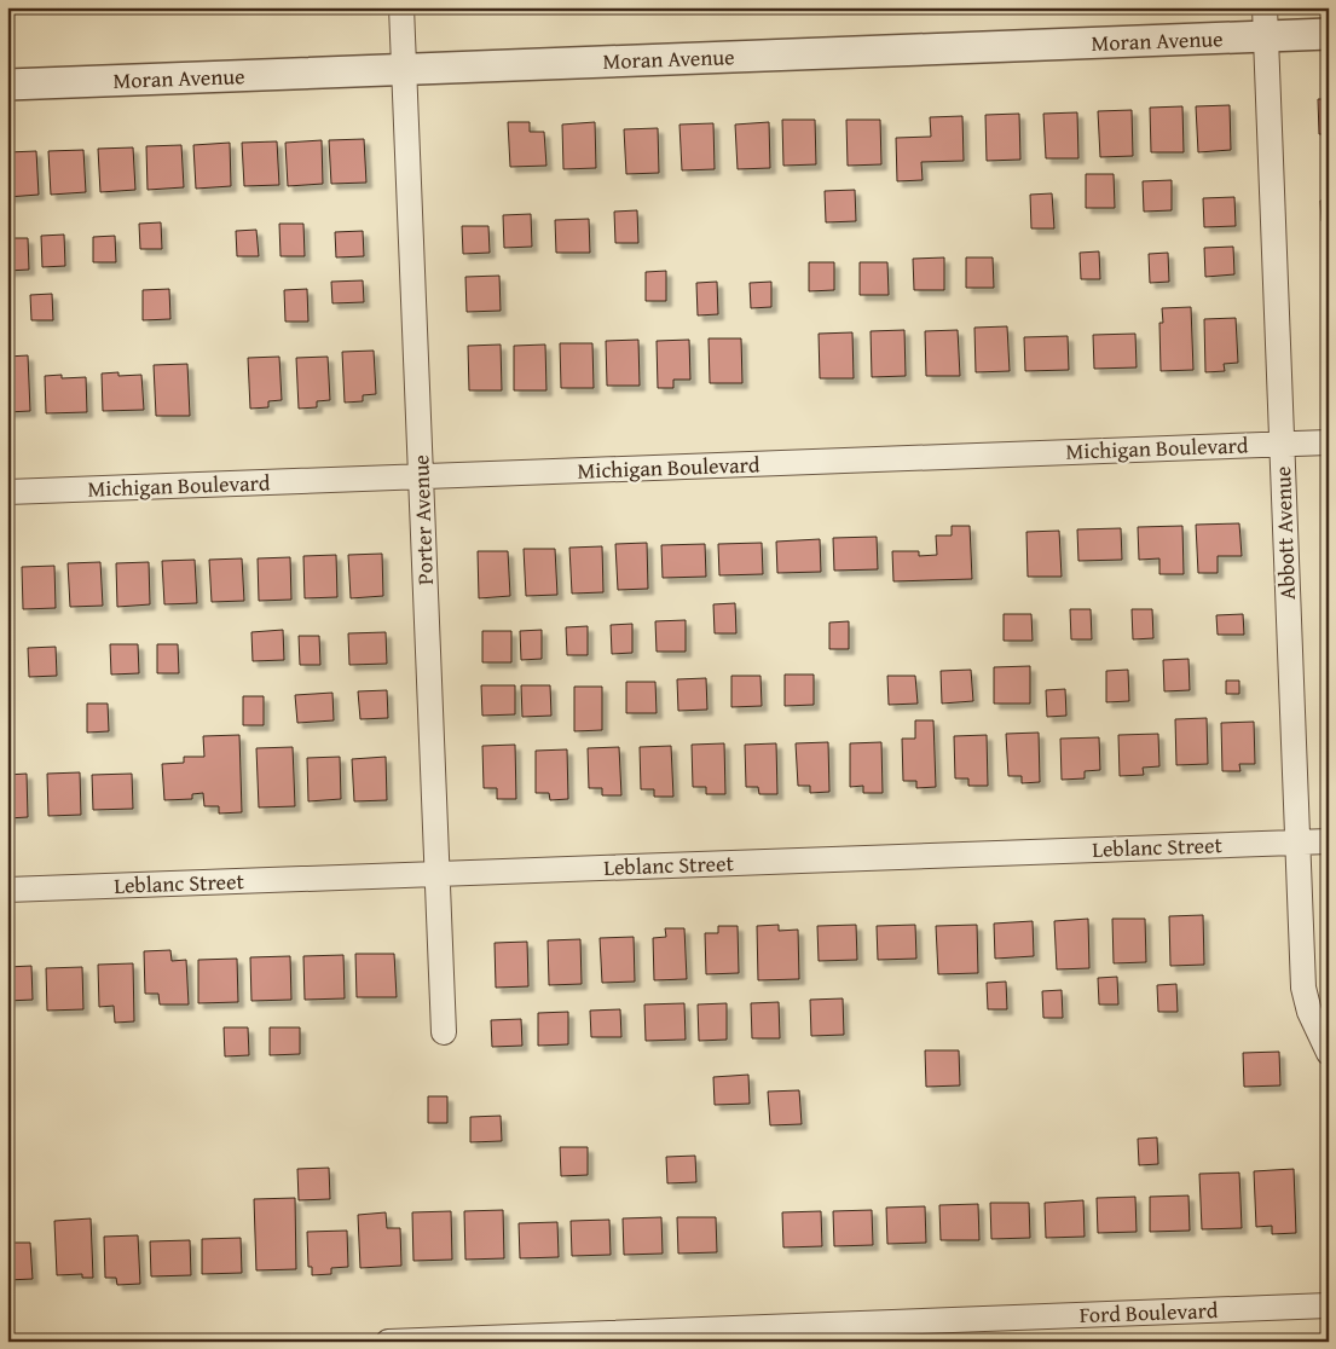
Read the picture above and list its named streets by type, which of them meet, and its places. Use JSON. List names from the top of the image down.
{
  "streets": {
    "street": [
      "Moran Avenue",
      "Michigan Boulevard",
      "Porter Avenue",
      "Abbott Avenue",
      "Leblanc Street",
      "Ford Boulevard"
    ]
  },
  "crossings": [
    ["Moran Avenue", "Porter Avenue"],
    ["Moran Avenue", "Abbott Avenue"],
    ["Michigan Boulevard", "Porter Avenue"],
    ["Michigan Boulevard", "Abbott Avenue"],
    ["Porter Avenue", "Leblanc Street"],
    ["Abbott Avenue", "Leblanc Street"]
  ]
}
